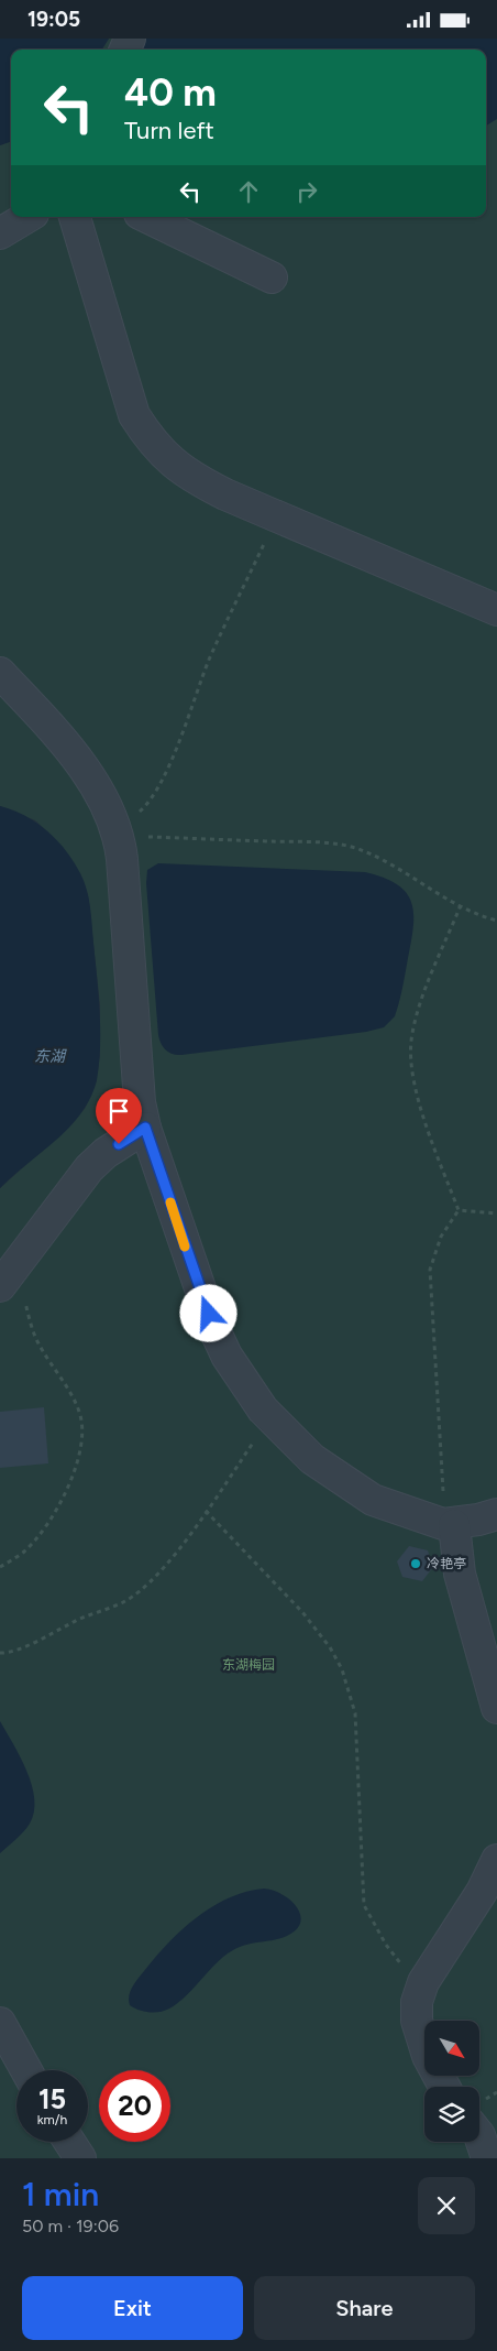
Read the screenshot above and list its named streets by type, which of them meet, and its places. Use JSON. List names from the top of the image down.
{
  "water": ["东湖"],
  "parks": ["东湖梅园"],
  "places": ["冷艳亭"],
  "north": "bottom right",
  "page": {
    "status": "19:05",
    "turn": ["40 m", "Turn left"],
    "speed": "15 km/h",
    "limit": "20",
    "heading": ["1 min", "50 m · 19:06"],
    "buttons": ["Exit", "Share"]
  }
}
